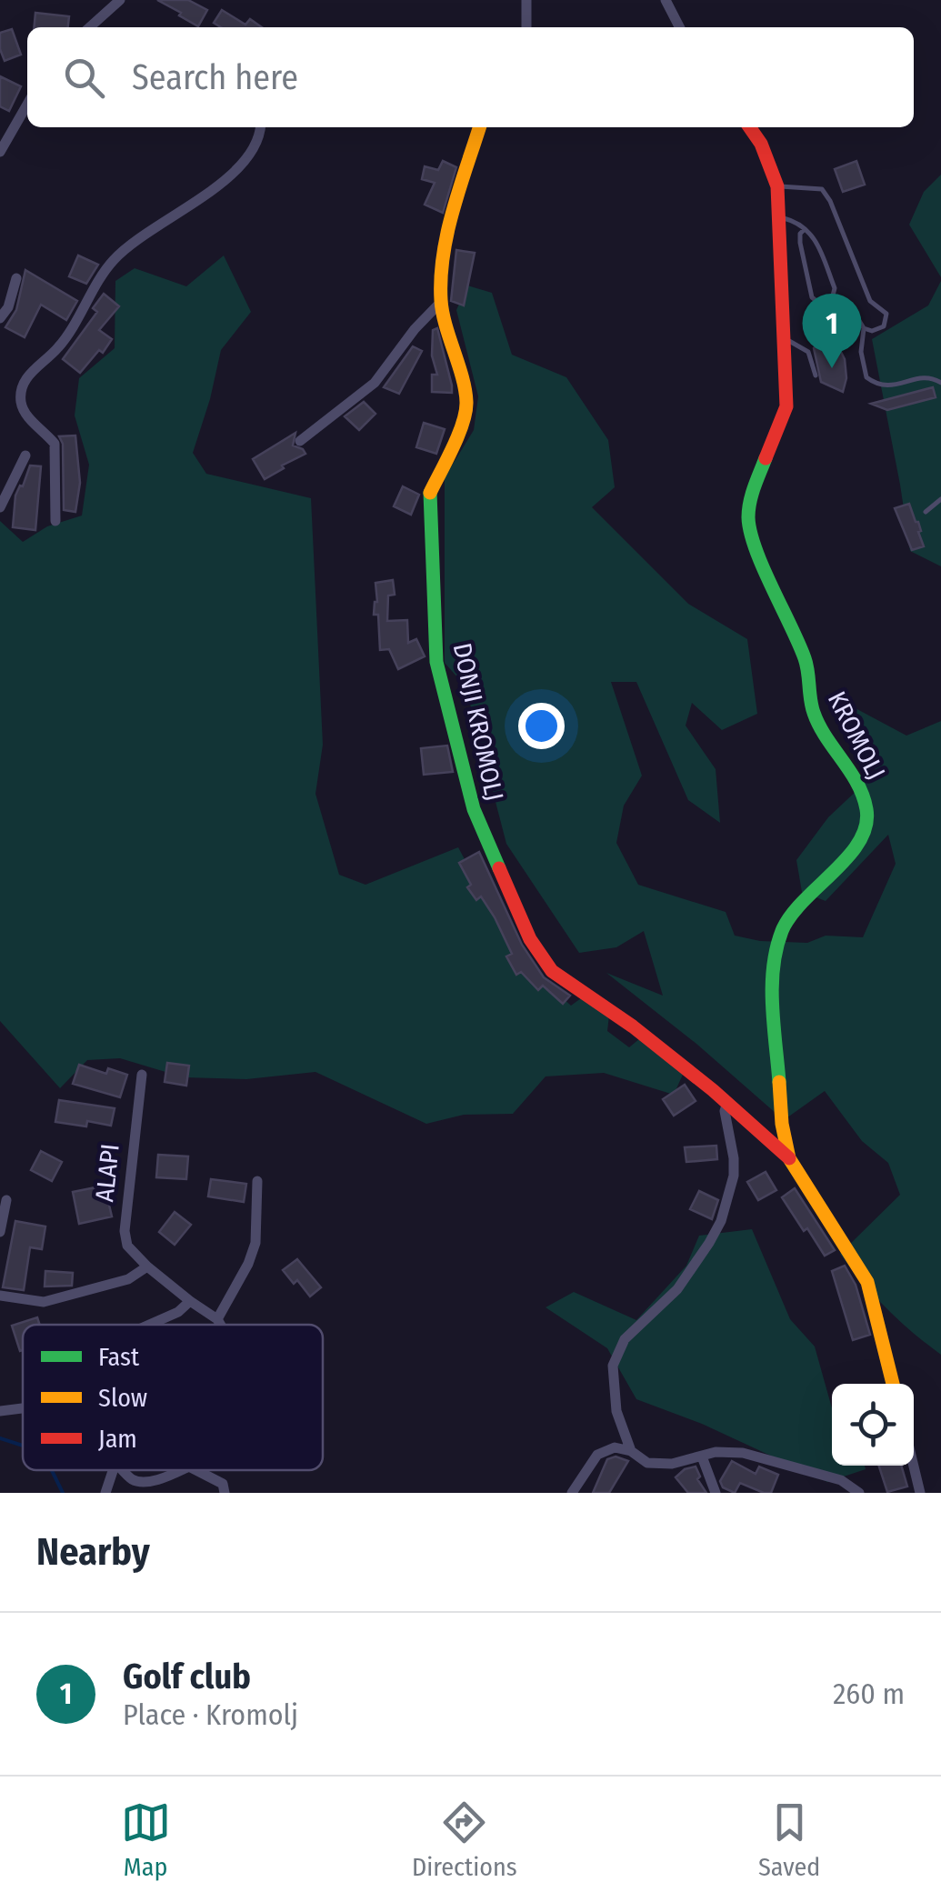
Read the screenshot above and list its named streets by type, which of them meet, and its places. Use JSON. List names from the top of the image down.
{
  "streets": {
    "street": ["DONJI KROMOLJ", "KROMOLJ", "ALAPI"]
  },
  "crossings": [
    ["DONJI KROMOLJ", "KROMOLJ"]
  ],
  "legend": ["Fast", "Slow", "Jam"],
  "page": {
    "search": "Search here",
    "pins": "1",
    "heading": "Nearby",
    "list": [
      {
        "mark": "1",
        "name": "Golf club",
        "note": "Place · Kromolj",
        "value": "260 m"
      }
    ],
    "nav": ["Map", "Directions", "Saved"]
  }
}
